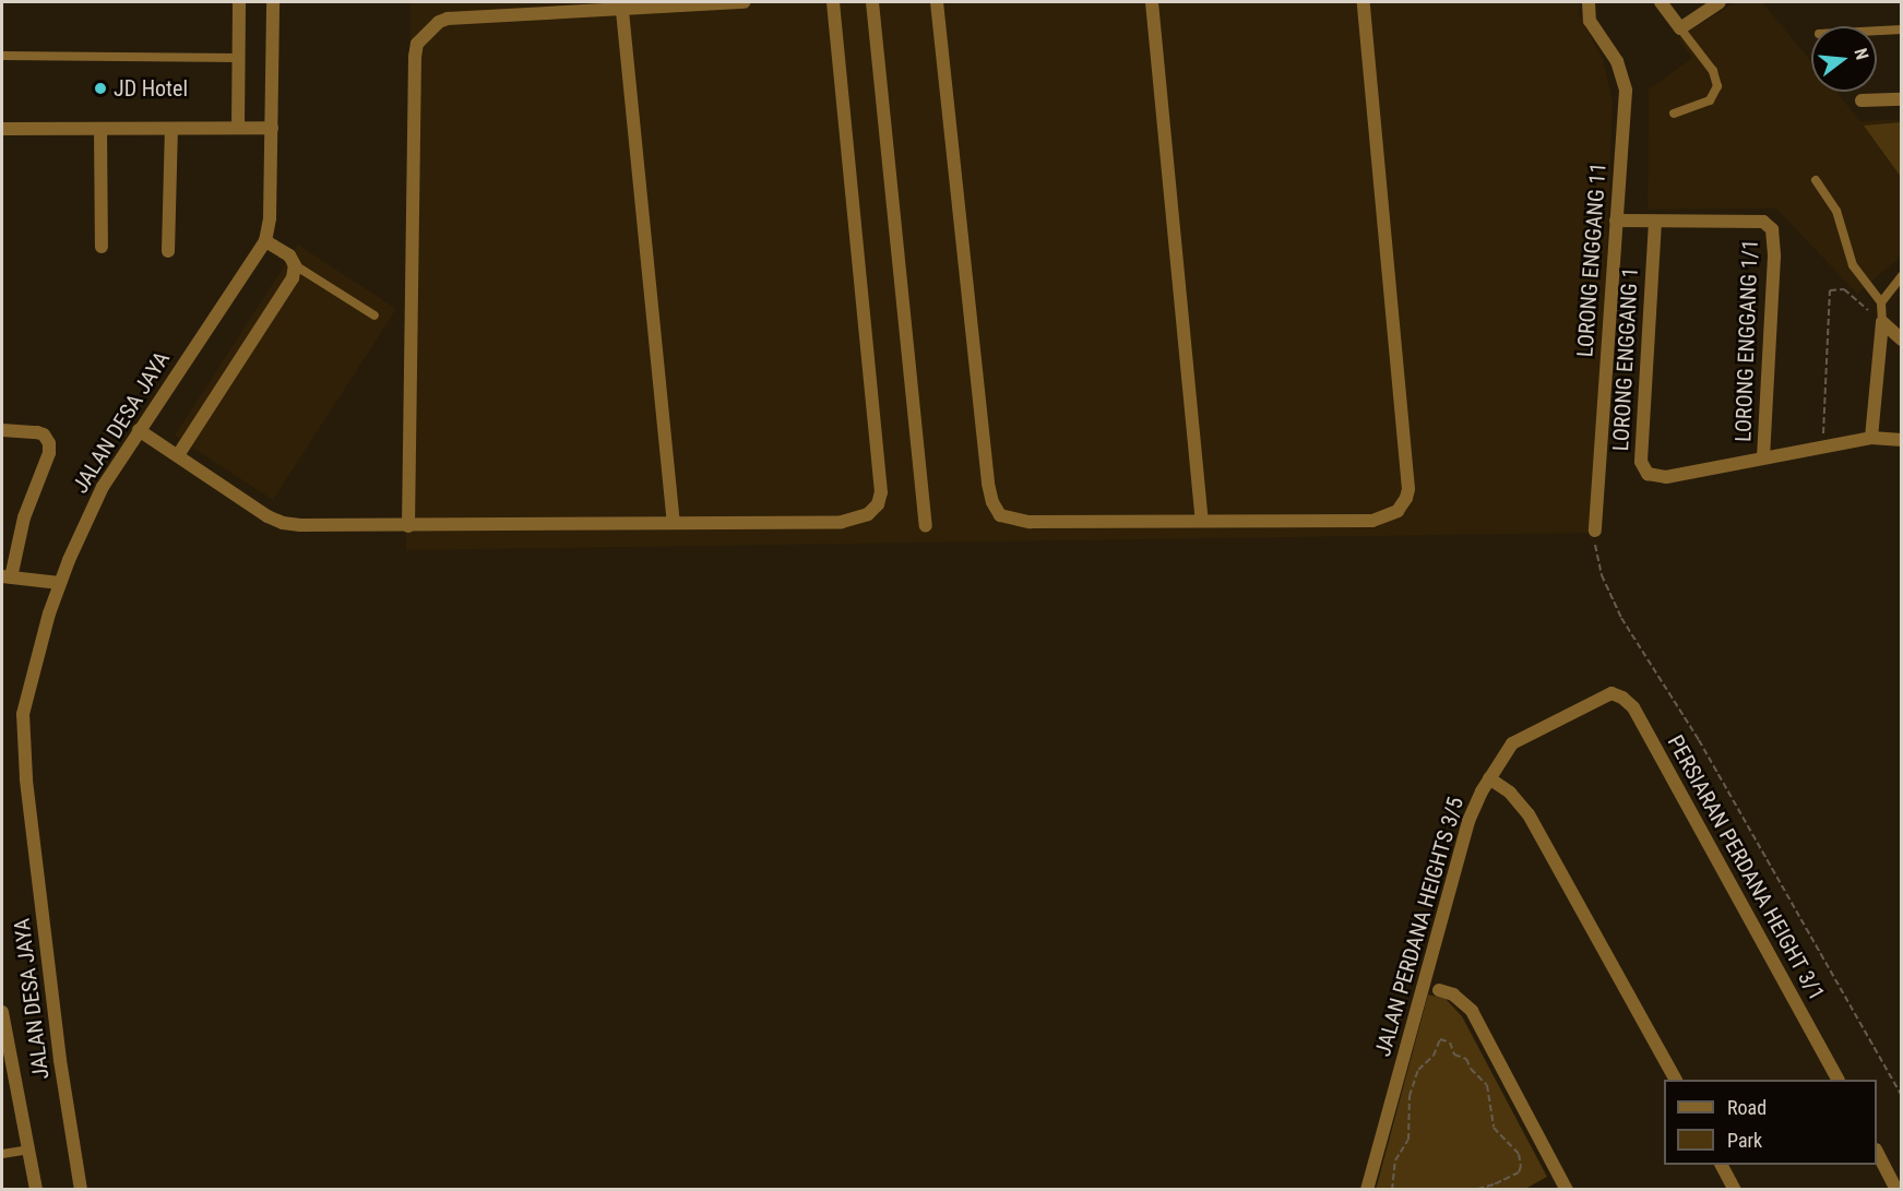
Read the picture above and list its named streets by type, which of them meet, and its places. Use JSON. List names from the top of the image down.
{
  "streets": {
    "street": [
      "LORONG ENGGANG 11",
      "LORONG ENGGANG 1/1",
      "LORONG ENGGANG 1",
      "JALAN DESA JAYA",
      "PERSIARAN PERDANA HEIGHT 3/1",
      "JALAN PERDANA HEIGHTS 3/5"
    ]
  },
  "crossings": [
    ["LORONG ENGGANG 11", "LORONG ENGGANG 1/1"],
    ["LORONG ENGGANG 1/1", "LORONG ENGGANG 1"],
    ["PERSIARAN PERDANA HEIGHT 3/1", "JALAN PERDANA HEIGHTS 3/5"]
  ],
  "places": ["JD Hotel"],
  "legend": ["Road", "Park"],
  "north": "right"
}
